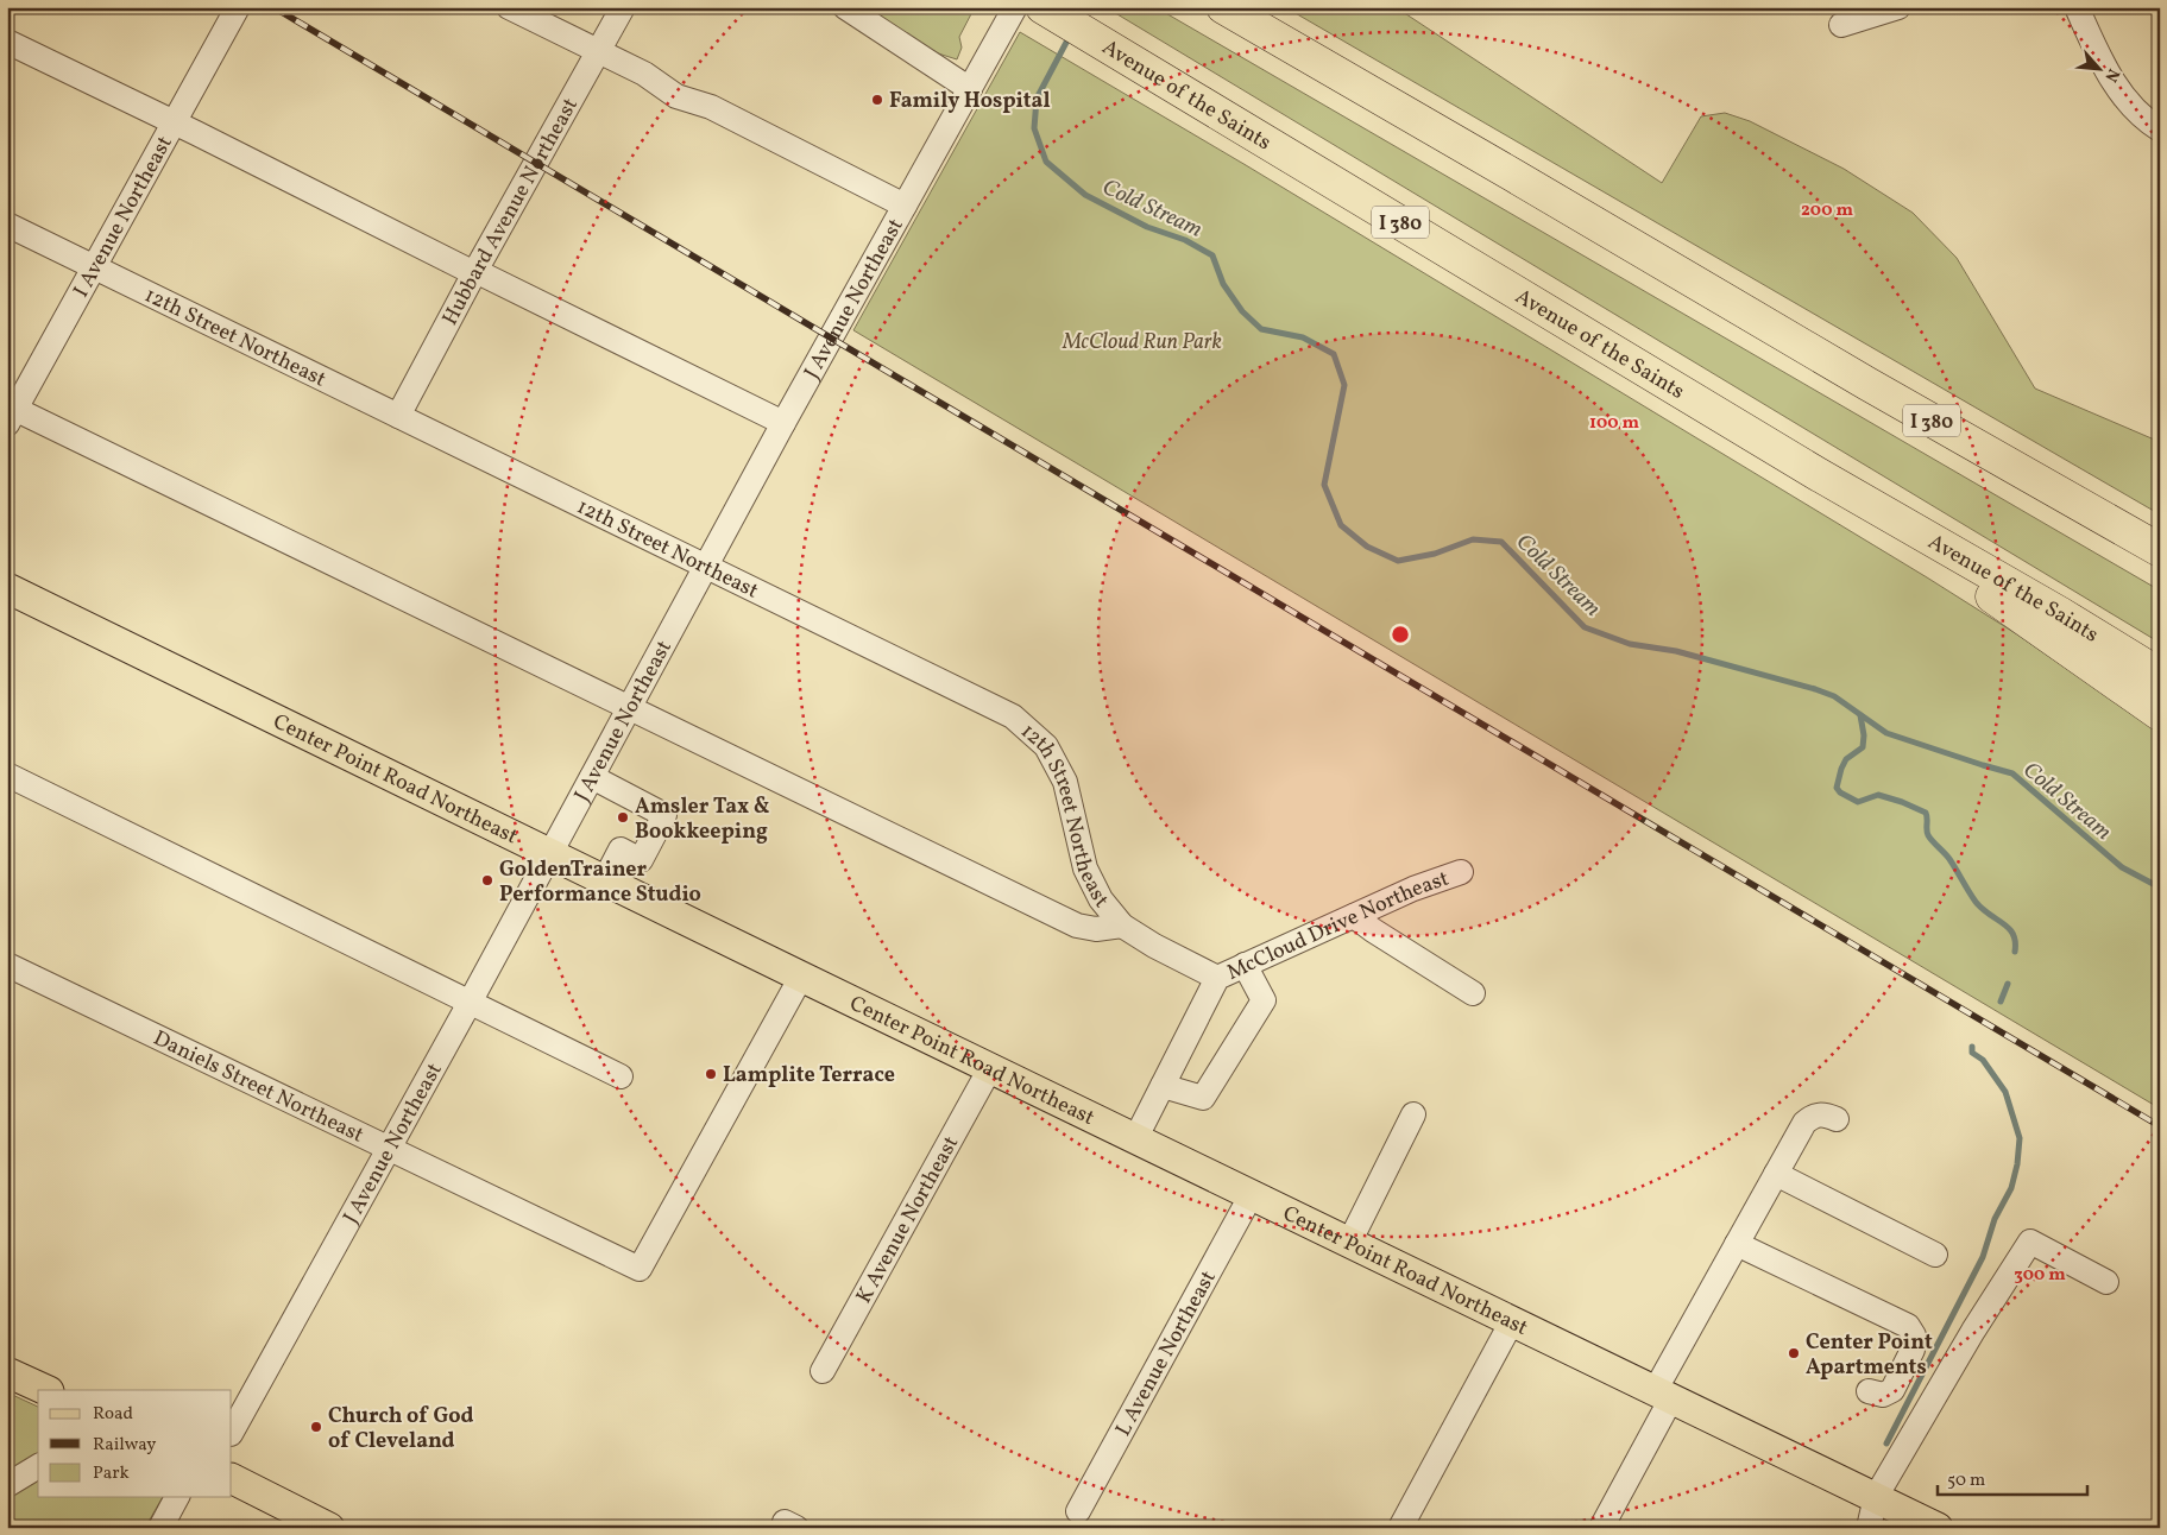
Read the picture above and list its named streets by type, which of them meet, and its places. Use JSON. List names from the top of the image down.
{
  "streets": {
    "highway": ["Avenue of the Saints", "I 380"],
    "main road": ["Center Point Road Northeast"],
    "street": [
      "Hubbard Avenue Northeast",
      "I Avenue Northeast",
      "J Avenue Northeast",
      "12th Street Northeast",
      "McCloud Drive Northeast",
      "Daniels Street Northeast",
      "K Avenue Northeast",
      "L Avenue Northeast"
    ]
  },
  "crossings": [
    ["Hubbard Avenue Northeast", "12th Street Northeast"],
    ["I Avenue Northeast", "12th Street Northeast"],
    ["J Avenue Northeast", "12th Street Northeast"],
    ["J Avenue Northeast", "Center Point Road Northeast"],
    ["J Avenue Northeast", "Daniels Street Northeast"],
    ["12th Street Northeast", "McCloud Drive Northeast"],
    ["Center Point Road Northeast", "McCloud Drive Northeast"],
    ["Center Point Road Northeast", "Daniels Street Northeast"],
    ["Center Point Road Northeast", "K Avenue Northeast"],
    ["Center Point Road Northeast", "L Avenue Northeast"]
  ],
  "water": ["Cold Stream"],
  "parks": ["McCloud Run Park"],
  "places": [
    "Family Hospital",
    "Amsler Tax & Bookkeeping",
    "GoldenTrainer Performance Studio",
    "Lamplite Terrace",
    "Center Point Apartments",
    "Church of God of Cleveland"
  ],
  "legend": ["Road", "Railway", "Park"],
  "scale_bar": "50 m",
  "north": "bottom right",
  "rings": ["200 m", "100 m", "300 m"]
}
